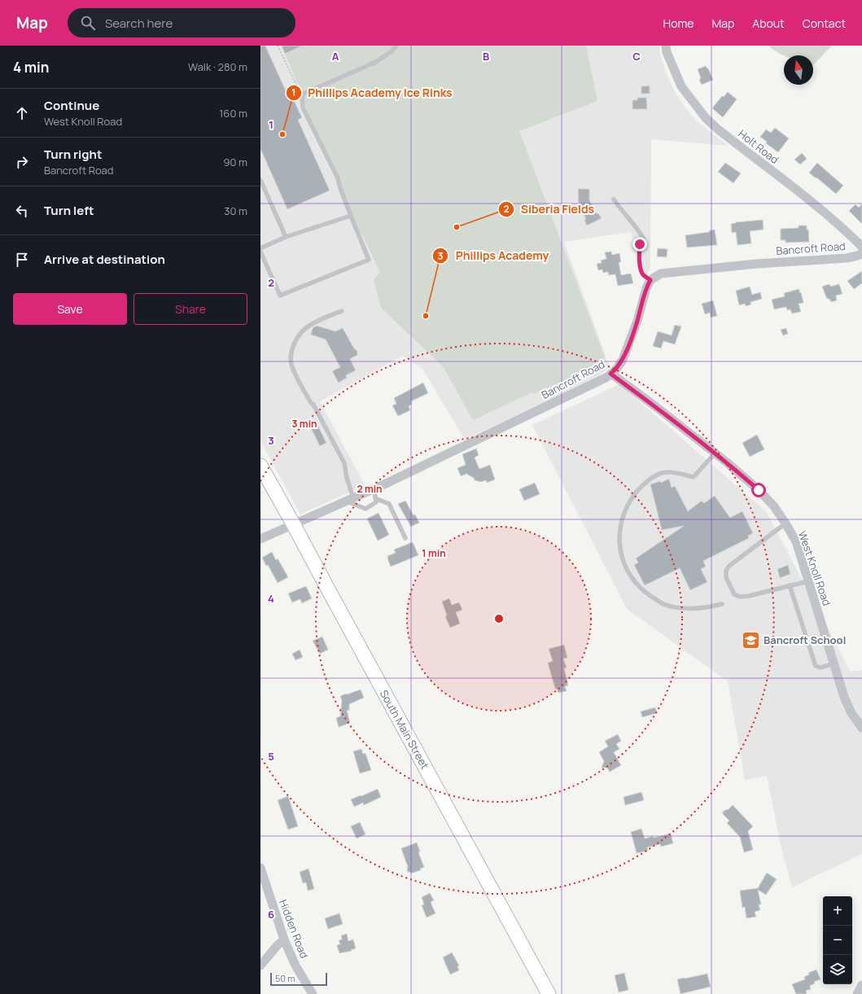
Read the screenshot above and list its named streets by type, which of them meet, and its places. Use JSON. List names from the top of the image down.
{
  "streets": {
    "main road": ["South Main Street"],
    "street": [
      "Holt Road",
      "Bancroft Road",
      "West Knoll Road",
      "Hidden Road"
    ]
  },
  "crossings": [
    ["Bancroft Road", "West Knoll Road"],
    ["Bancroft Road", "South Main Street"]
  ],
  "places": {
    "other": ["Phillips Academy Ice Rinks", "Siberia Fields", "Phillips Academy"],
    "school or university": ["Bancroft School"]
  },
  "scale_bar": "50 m",
  "north": "top",
  "page": {
    "header": "Map",
    "search": "Search here",
    "nav": [
      "Home",
      "Map",
      "About",
      "Contact"
    ],
    "heading": ["4 min", "Walk · 280 m"],
    "list": [
      ["Continue", "West Knoll Road", "160 m"],
      ["Turn right", "Bancroft Road", "90 m"],
      ["Turn left", "30 m"],
      "Arrive at destination"
    ],
    "buttons": ["Save", "Share"],
    "map_buttons": ["+", "−"],
    "scale": "50 m"
  },
  "grid": {
    "columns": ["A", "B", "C"],
    "rows": [
      "1",
      "2",
      "3",
      "4",
      "5",
      "6"
    ]
  },
  "rings": ["3 min", "2 min", "1 min"]
}
